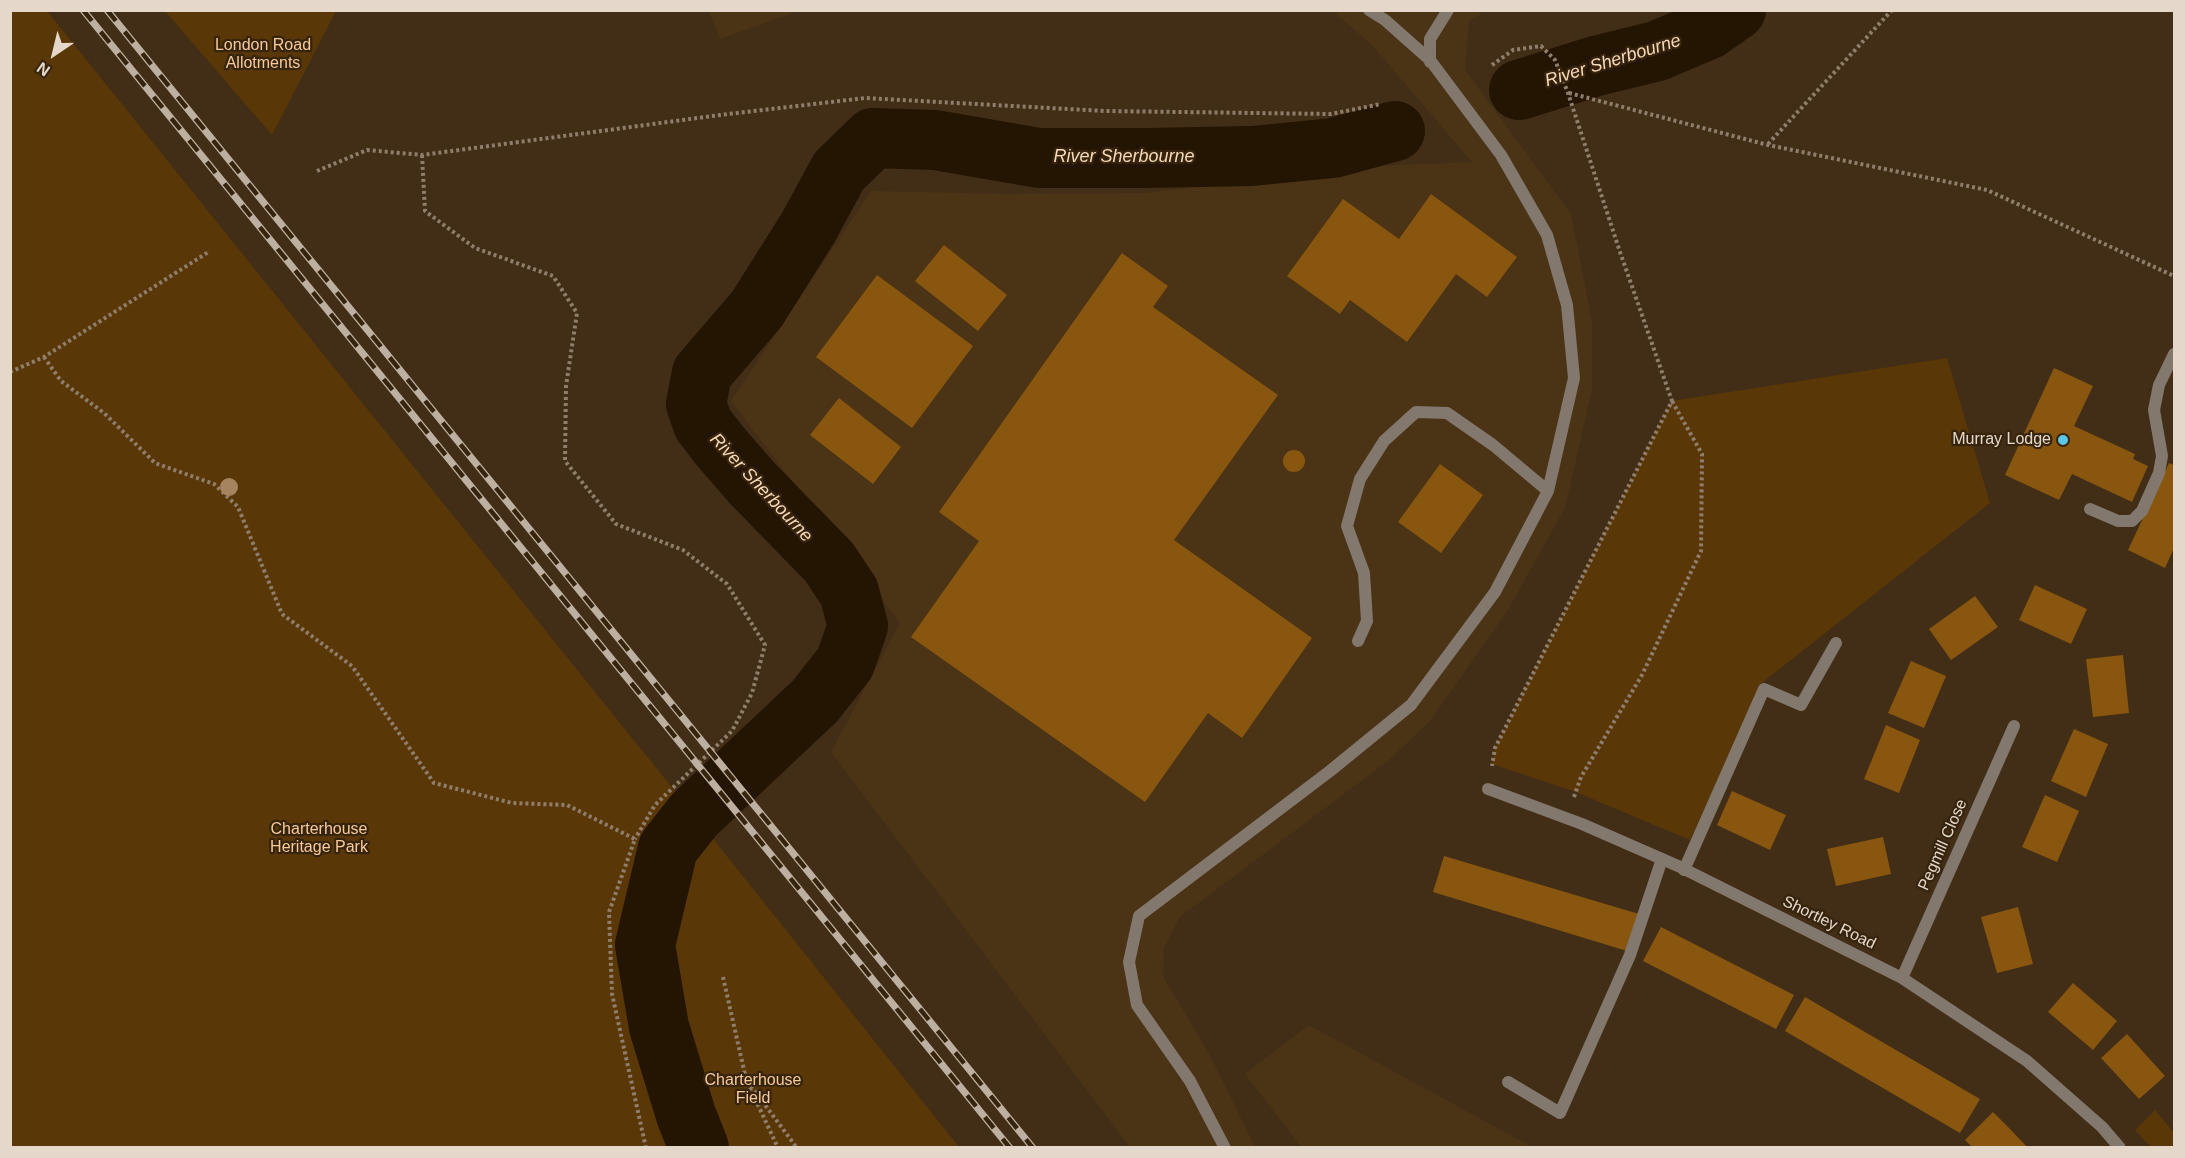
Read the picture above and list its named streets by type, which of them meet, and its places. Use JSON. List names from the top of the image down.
{
  "streets": {
    "street": ["Pegmill Close", "Shortley Road"]
  },
  "crossings": [
    ["Pegmill Close", "Shortley Road"]
  ],
  "water": ["River Sherbourne"],
  "parks": ["London Road Allotments", "Charterhouse Heritage Park", "Charterhouse Field"],
  "places": ["Murray Lodge"],
  "north": "bottom left"
}
